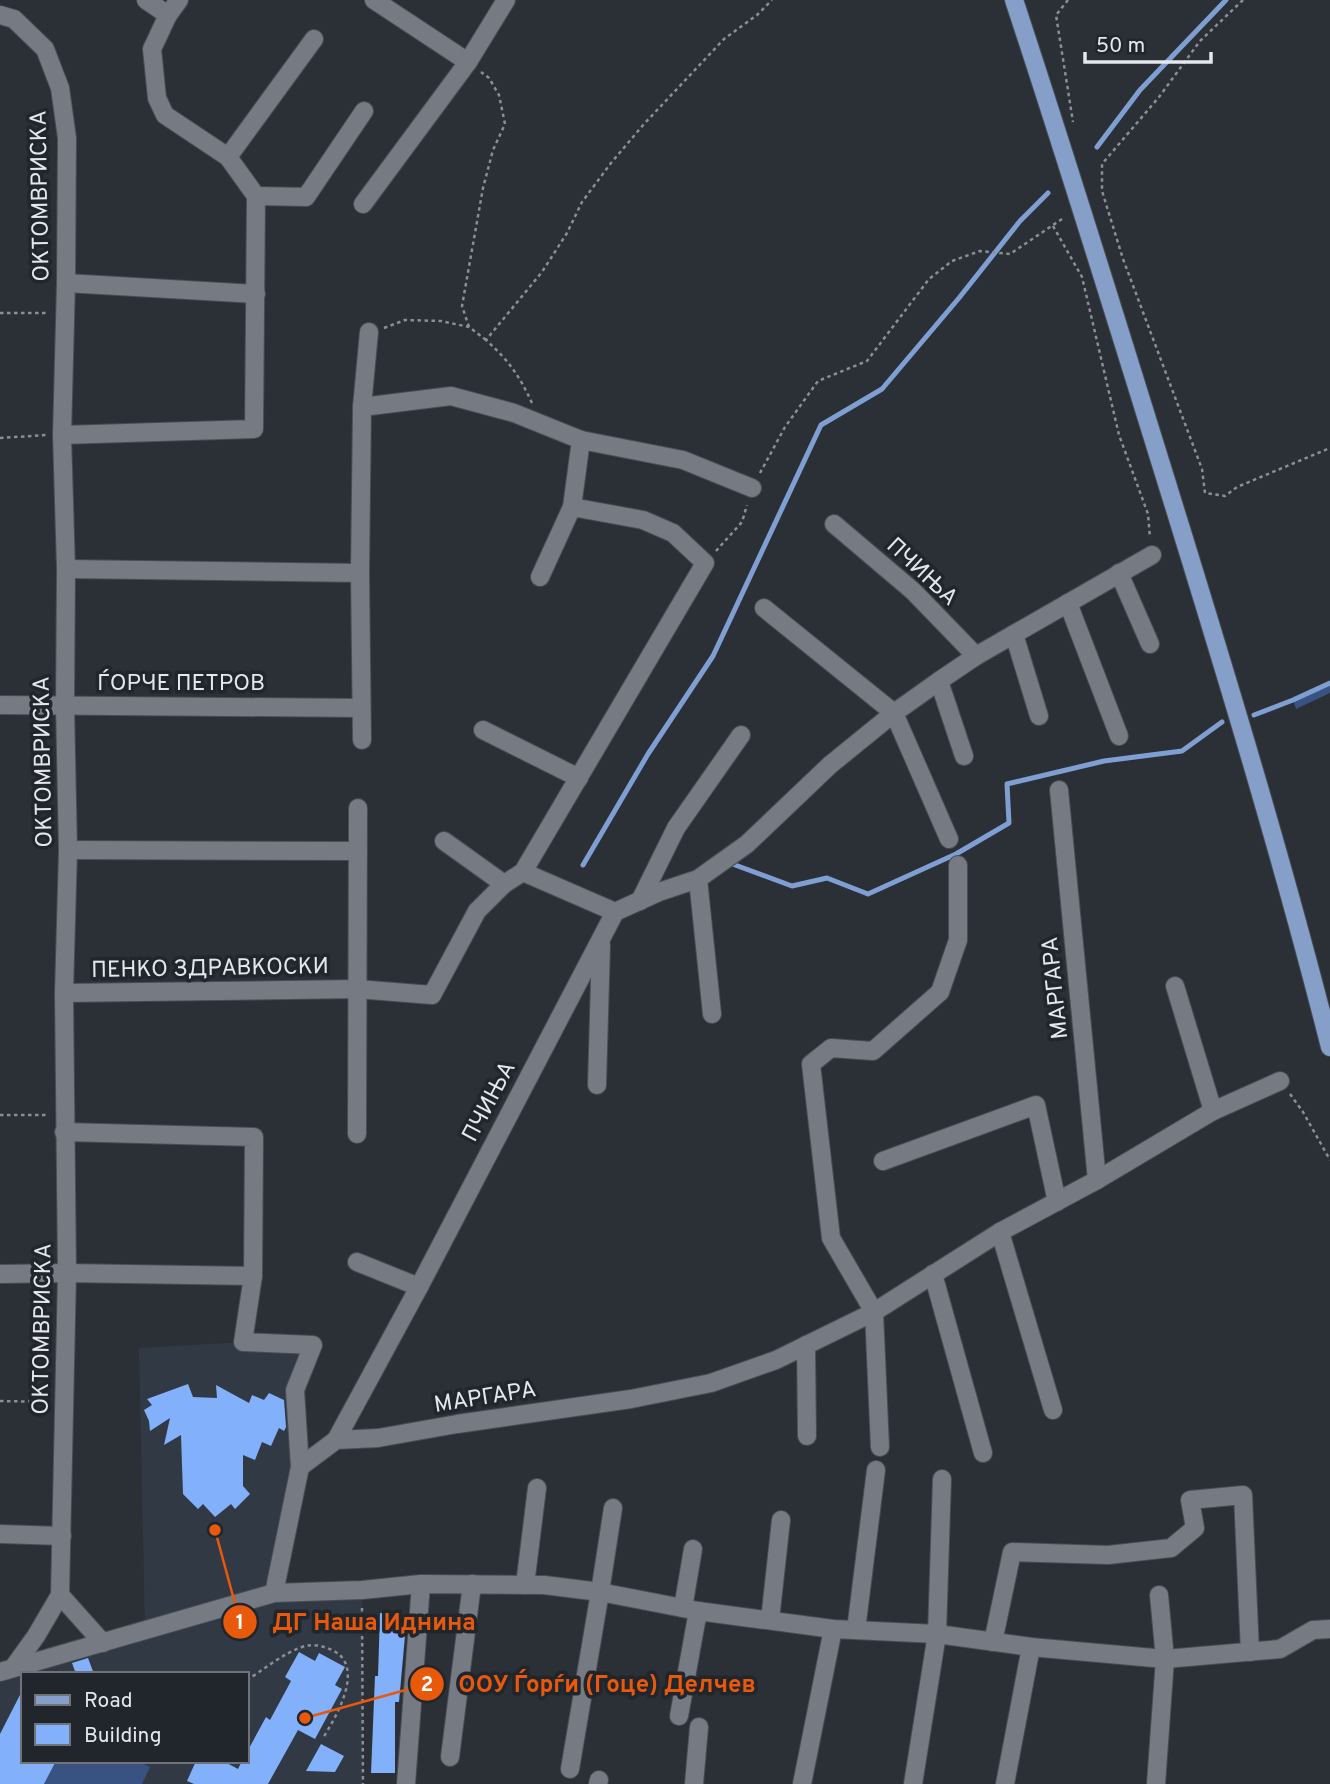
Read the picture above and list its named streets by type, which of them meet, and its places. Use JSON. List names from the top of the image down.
{
  "streets": {
    "street": [
      "ОКТОМВРИСКА",
      "ПЧИЊА",
      "ЃОРЧЕ ПЕТРОВ",
      "ПЕНКО ЗДРАВКОСКИ",
      "МАРГАРА"
    ]
  },
  "crossings": [
    ["ОКТОМВРИСКА", "ЃОРЧЕ ПЕТРОВ"],
    ["ОКТОМВРИСКА", "ПЕНКО ЗДРАВКОСКИ"],
    ["ПЧИЊА", "МАРГАРА"]
  ],
  "places": ["ДГ Наша Иднина", "ООУ Ѓорѓи (Гоце) Делчев"],
  "legend": ["Road", "Building"],
  "scale_bar": "50 m"
}
